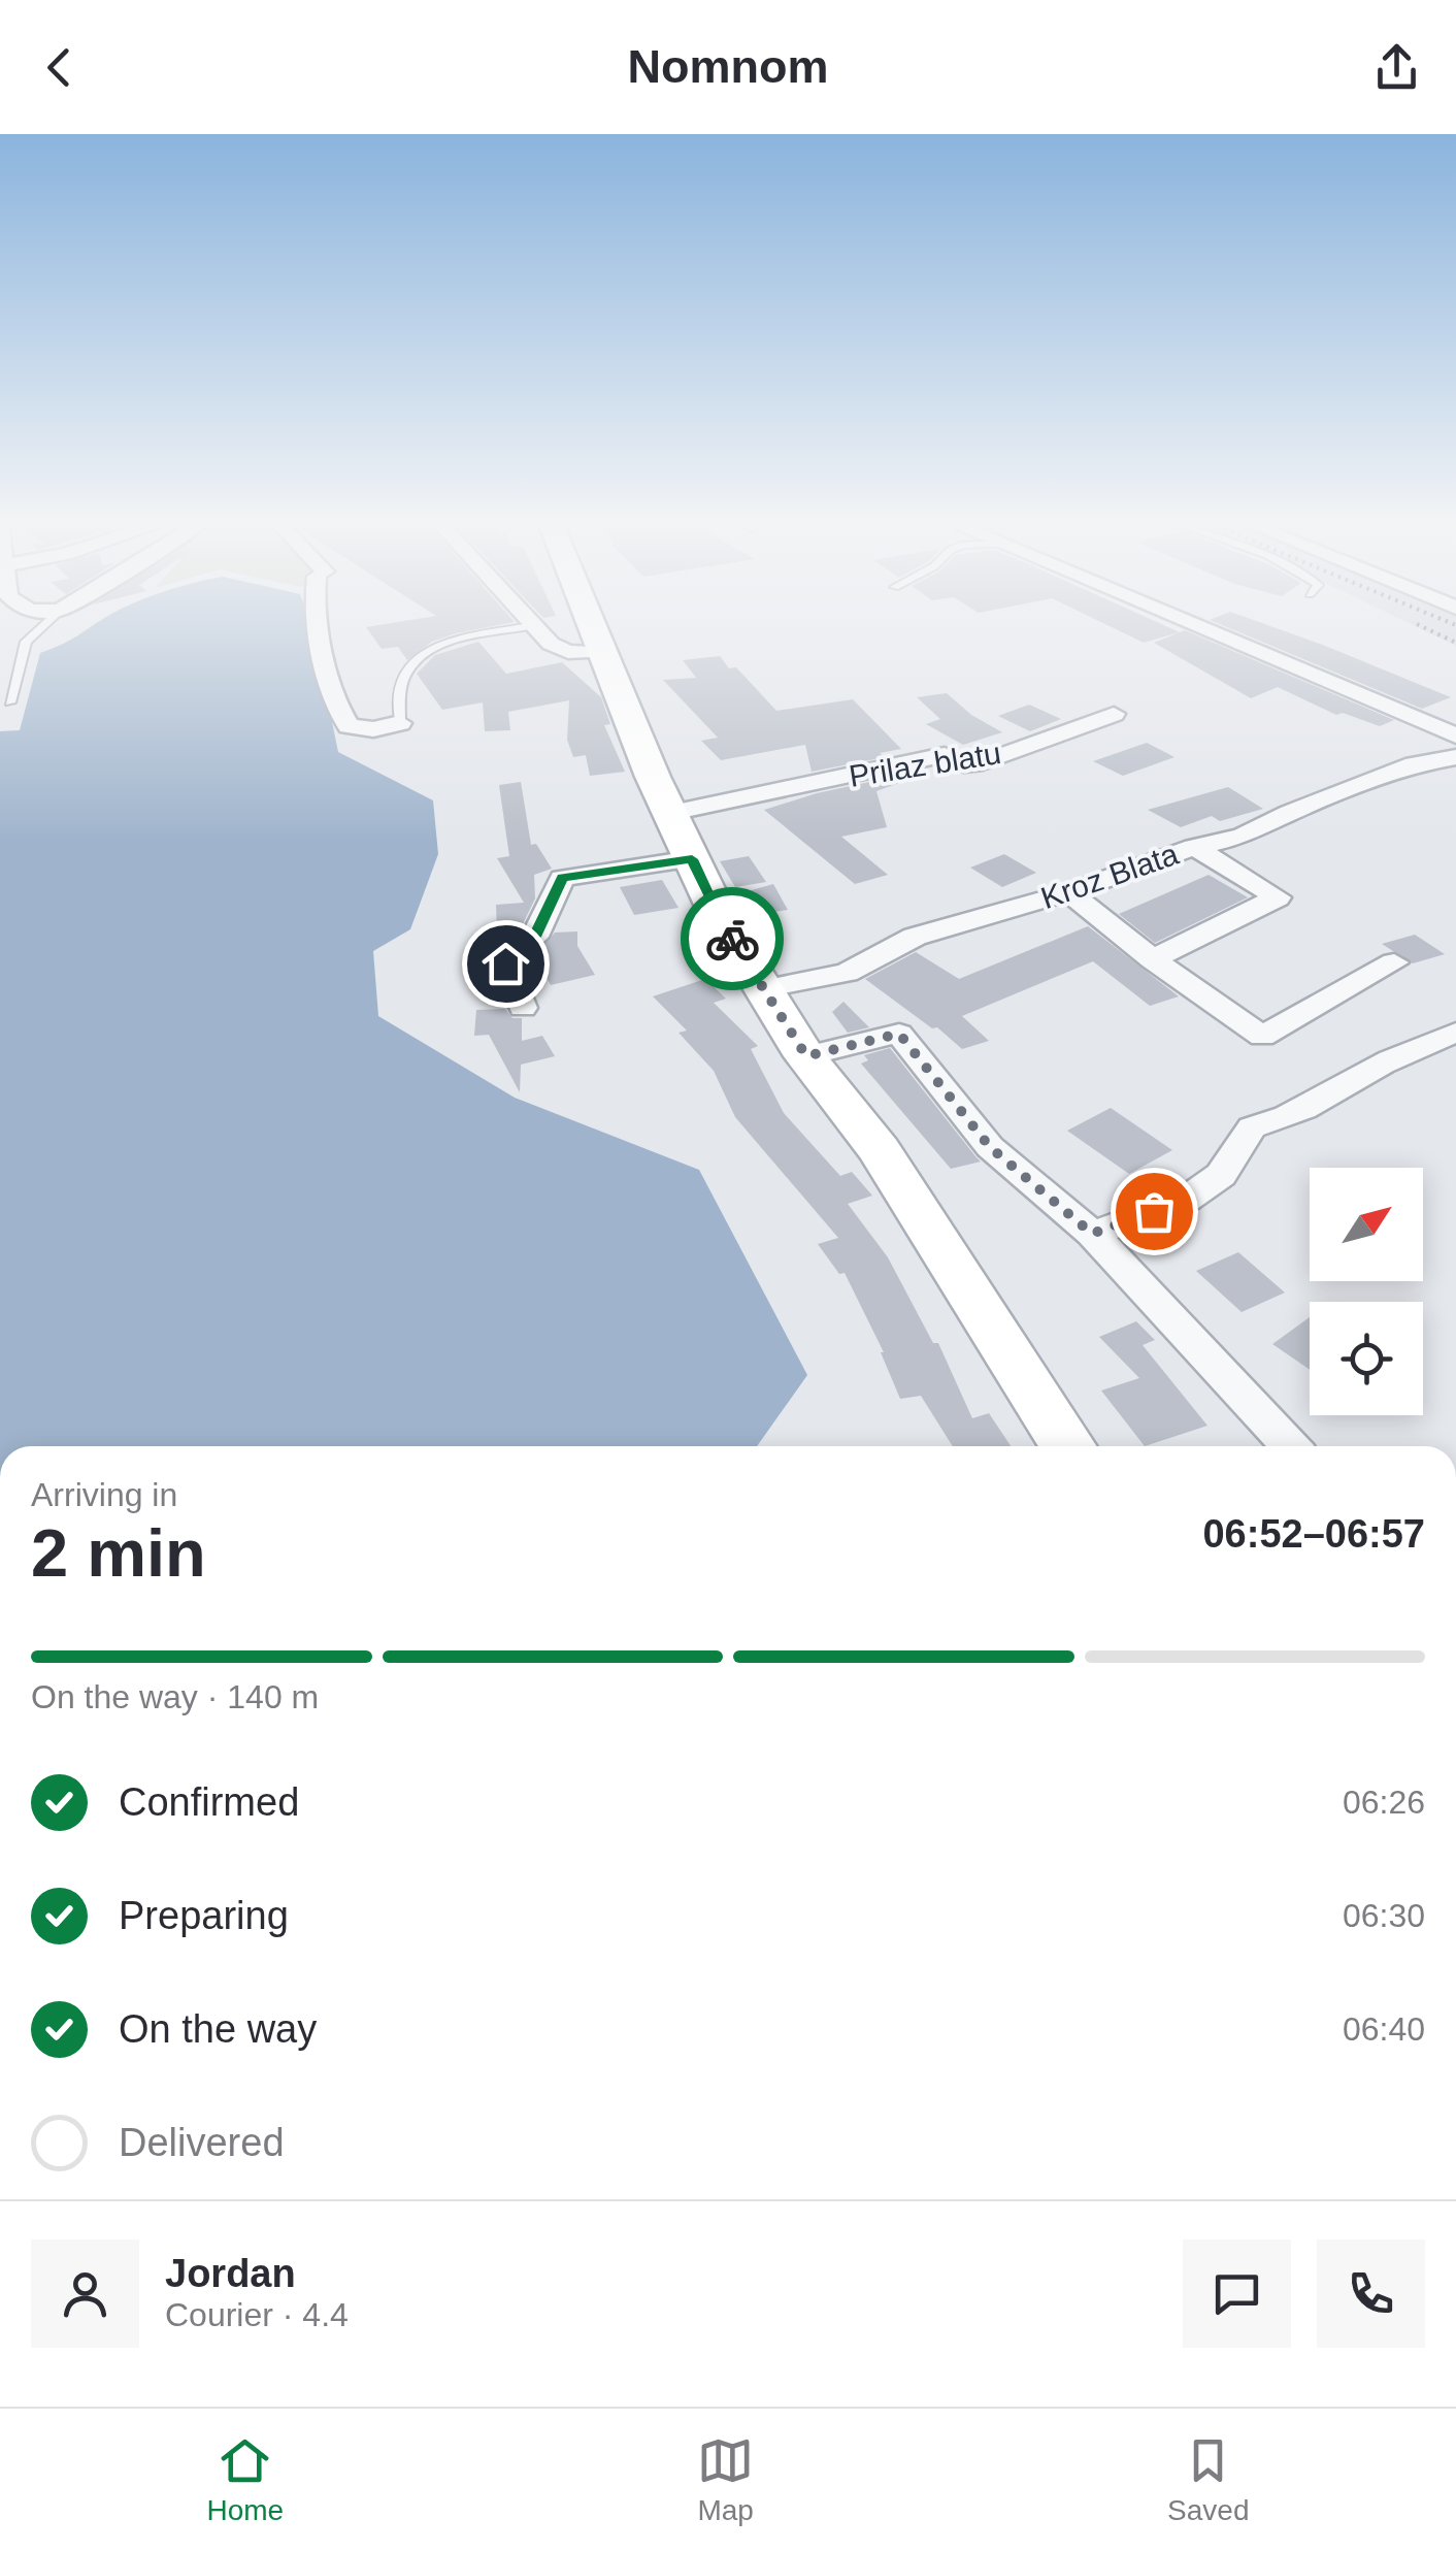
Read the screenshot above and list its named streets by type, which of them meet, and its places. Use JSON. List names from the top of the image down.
{
  "streets": {
    "street": ["Prilaz blatu", "Kroz Blata"]
  },
  "north": "top right",
  "page": {
    "header": "Nomnom",
    "heading": ["2 min", "Arriving in", "06:52–06:57"],
    "panel": ["Jordan", "Courier · 4.4"],
    "bar": "On the way · 140 m",
    "list": [
      ["Confirmed", "06:26"],
      ["Preparing", "06:30"],
      ["On the way", "06:40"],
      "Delivered"
    ],
    "tabs": ["Home", "Map", "Saved"]
  }
}
